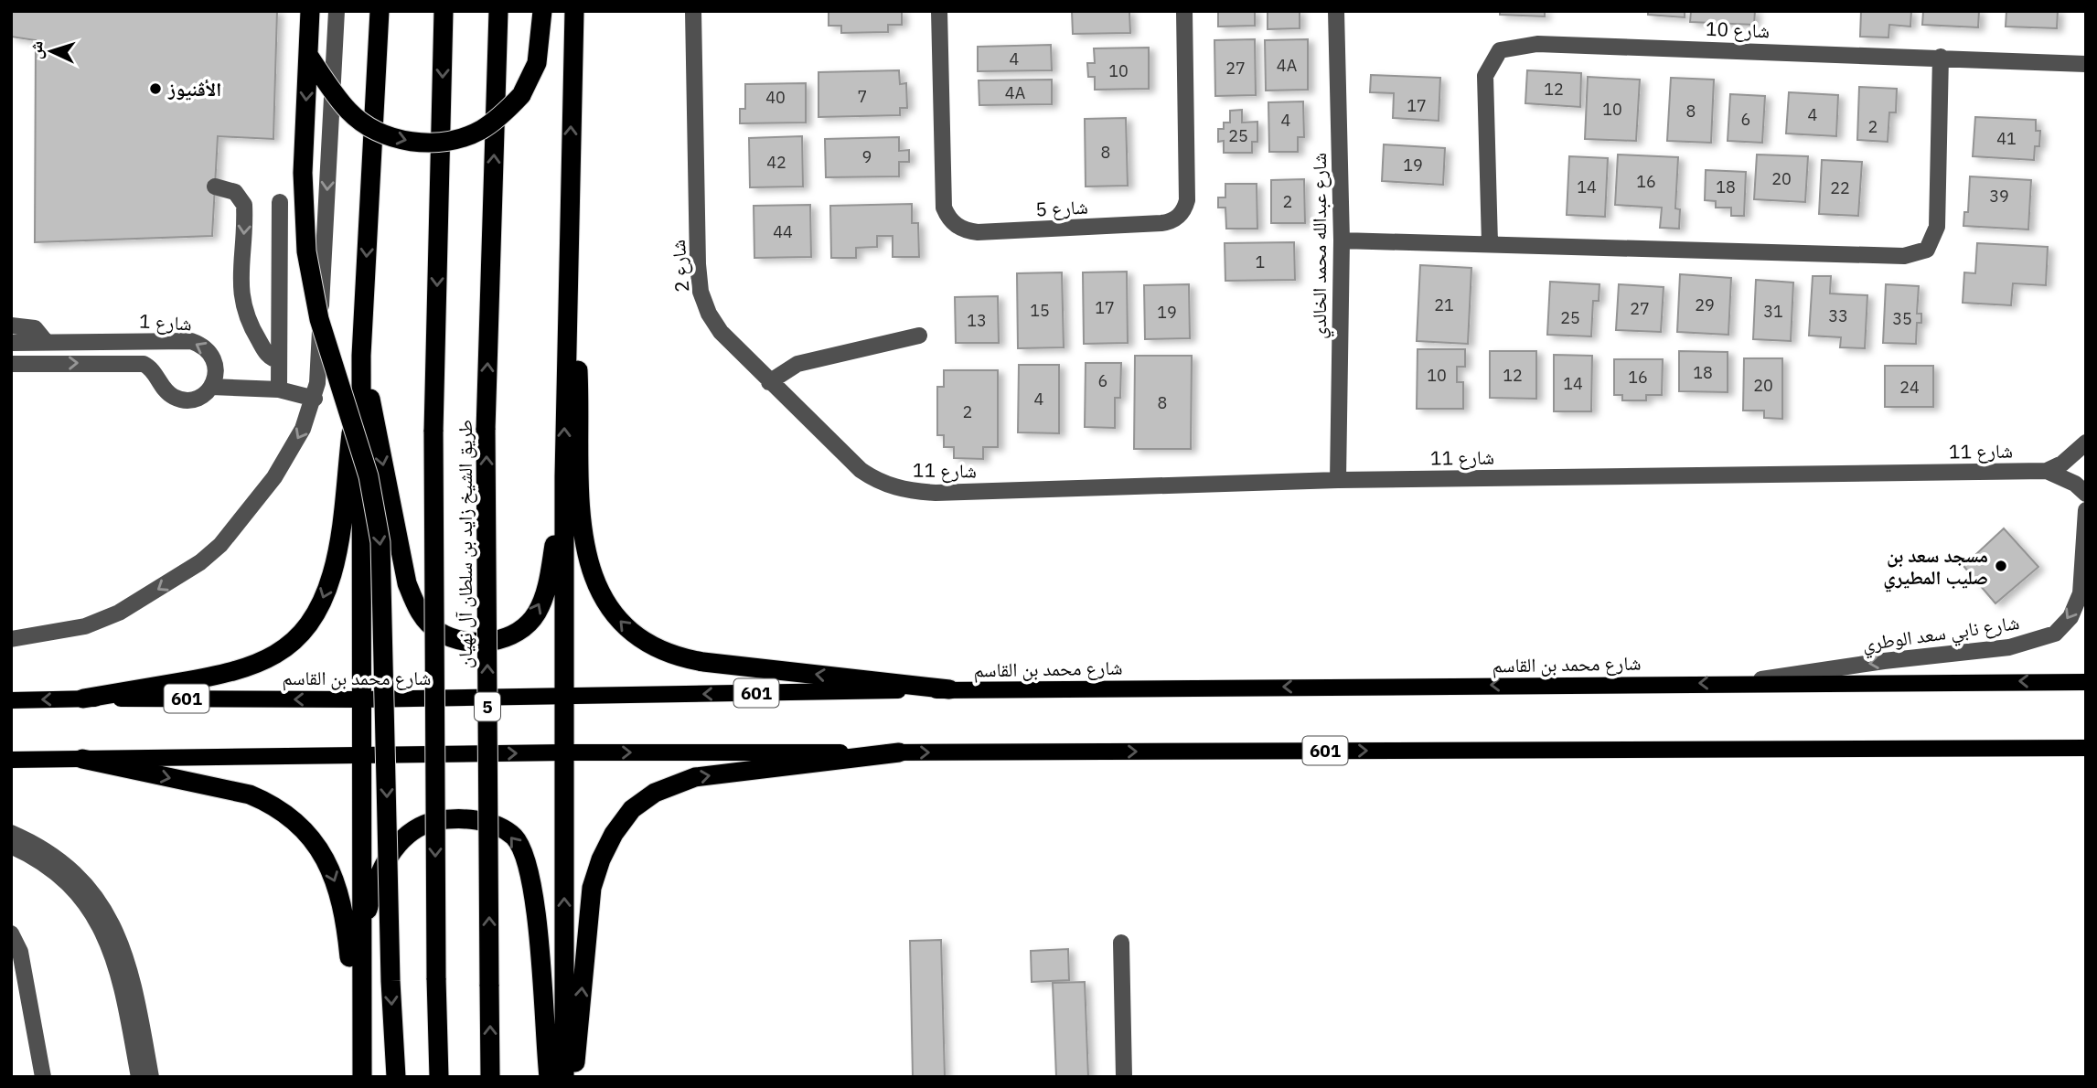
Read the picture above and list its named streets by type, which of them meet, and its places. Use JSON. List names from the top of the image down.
{
  "streets": {
    "highway": ["طريق الشيخ زايد بن سلطان آل نهيان", "5"],
    "main road": ["شارع محمد بن القاسم", "601"],
    "street": [
      "شارع 10",
      "شارع 5",
      "شارع عبدالله محمد الخالدي",
      "شارع 2",
      "شارع 1",
      "شارع 11",
      "شارع نابي سعد الوطري"
    ]
  },
  "crossings": [
    ["شارع عبدالله محمد الخالدي", "شارع 11"],
    ["شارع 2", "شارع 11"],
    ["شارع نابي سعد الوطري", "شارع محمد بن القاسم"]
  ],
  "one_way": ["شارع نابي سعد الوطري"],
  "places": ["الأڤنيوز", "مسجد سعد بن صليب المطيري"],
  "house_numbers": [
    "4",
    "4A",
    "27",
    "10",
    "12",
    "4A",
    "7",
    "40",
    "17",
    "10",
    "8",
    "4",
    "6",
    "4",
    "2",
    "25",
    "41",
    "8",
    "9",
    "42",
    "19",
    "20",
    "16",
    "14",
    "18",
    "22",
    "39",
    "2",
    "44",
    "1",
    "21",
    "29",
    "17",
    "27",
    "15",
    "31",
    "19",
    "33",
    "25",
    "35",
    "13",
    "18",
    "10",
    "12",
    "16",
    "6",
    "14",
    "20",
    "24",
    "4",
    "8",
    "2"
  ],
  "north": "left"
}
